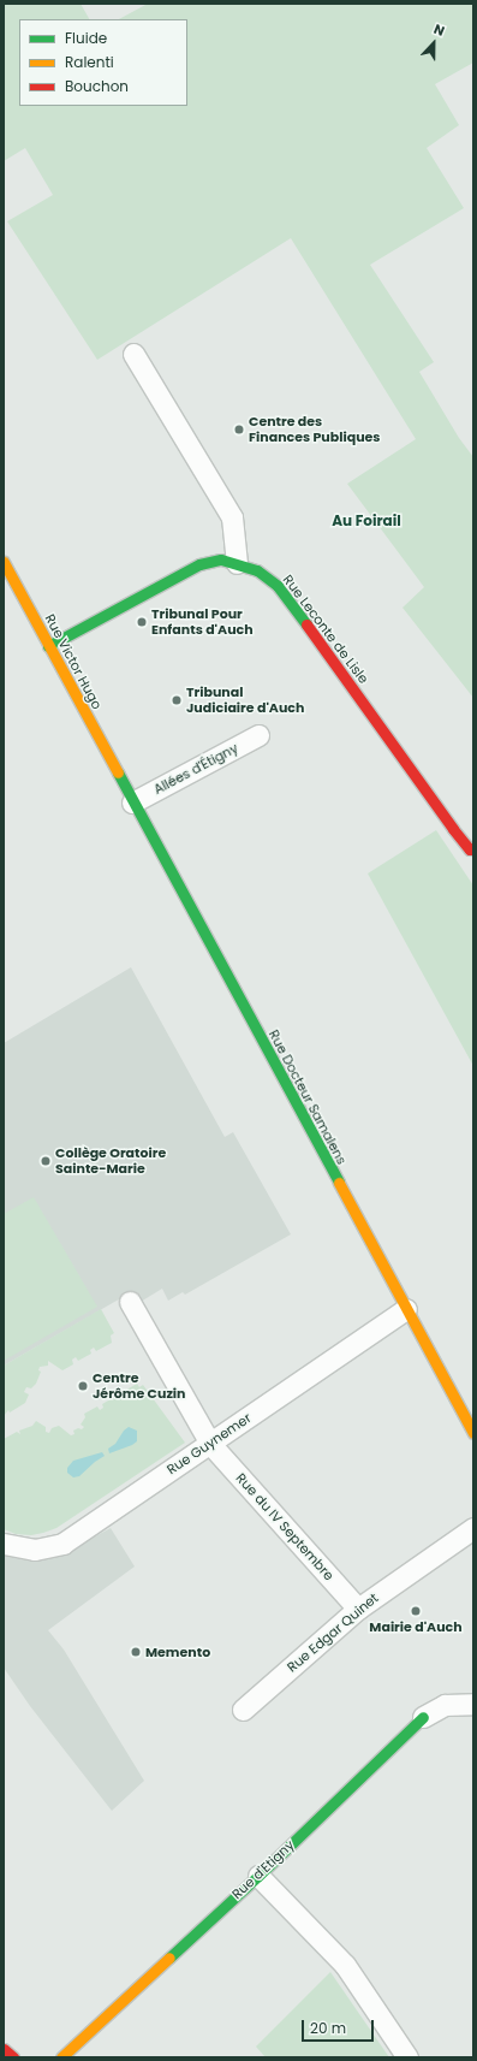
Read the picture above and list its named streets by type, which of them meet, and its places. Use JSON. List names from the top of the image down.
{
  "streets": {
    "main road": [
      "Rue Leconte de Lisle",
      "Rue Victor Hugo",
      "Rue Docteur Samalens",
      "Rue d'Etigny"
    ],
    "street": [
      "Allées d'Étigny",
      "Rue Guynemer",
      "Rue du IV Septembre",
      "Rue Edgar Quinet"
    ]
  },
  "crossings": [
    ["Rue Leconte de Lisle", "Rue Victor Hugo"],
    ["Rue Victor Hugo", "Rue Docteur Samalens"],
    ["Allées d'Étigny", "Rue Docteur Samalens"],
    ["Rue Docteur Samalens", "Rue Guynemer"],
    ["Rue Guynemer", "Rue du IV Septembre"],
    ["Rue du IV Septembre", "Rue Edgar Quinet"]
  ],
  "districts": ["Au Foirail"],
  "places": [
    "Centre des Finances Publiques",
    "Tribunal Pour Enfants d'Auch",
    "Tribunal Judiciaire d'Auch",
    "Collège Oratoire Sainte-Marie",
    "Centre Jérôme Cuzin",
    "Mairie d'Auch",
    "Memento"
  ],
  "legend": ["Fluide", "Ralenti", "Bouchon"],
  "scale_bar": "20 m",
  "north": "top"
}
